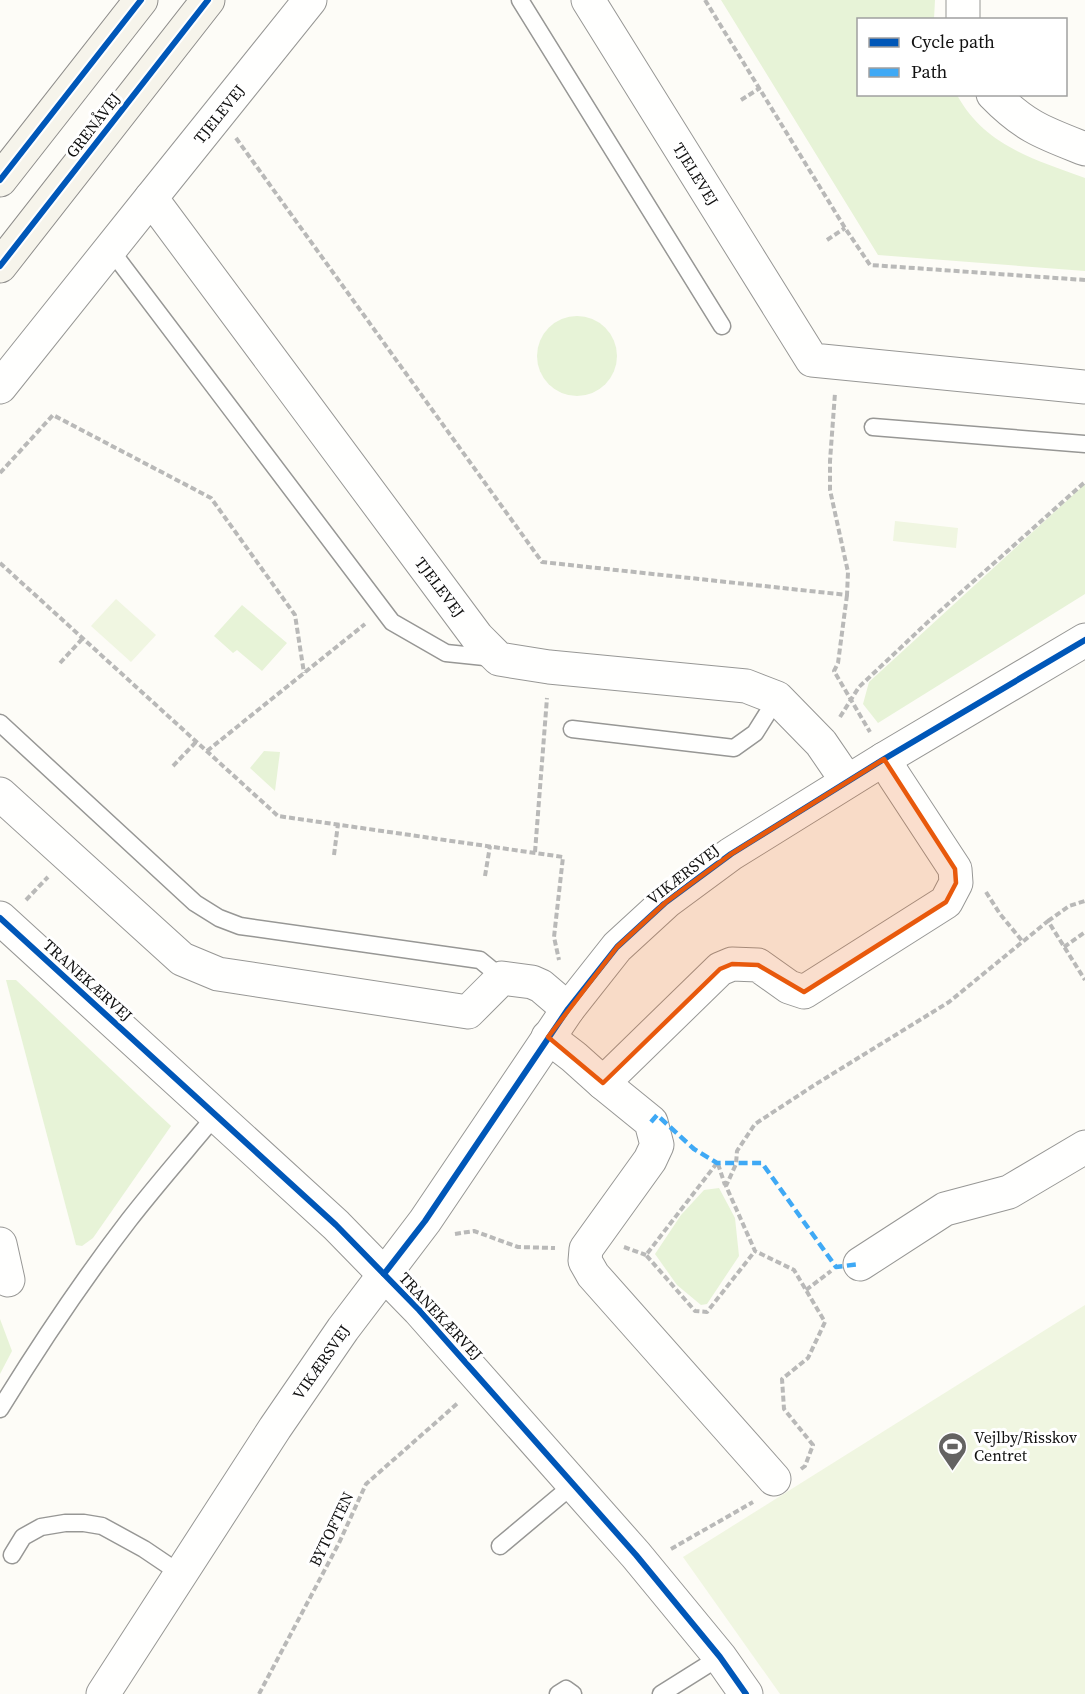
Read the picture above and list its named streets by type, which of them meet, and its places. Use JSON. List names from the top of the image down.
{
  "streets": {
    "main road": ["GRENÅVEJ"],
    "street": ["TJELEVEJ", "VIKÆRSVEJ", "TRANEKÆRVEJ"],
    "path": ["BYTOFTEN"]
  },
  "crossings": [
    ["VIKÆRSVEJ", "TRANEKÆRVEJ"]
  ],
  "places": {
    "sports": ["Vejlby/Risskov Centret"]
  },
  "legend": ["Cycle path", "Path"]
}
